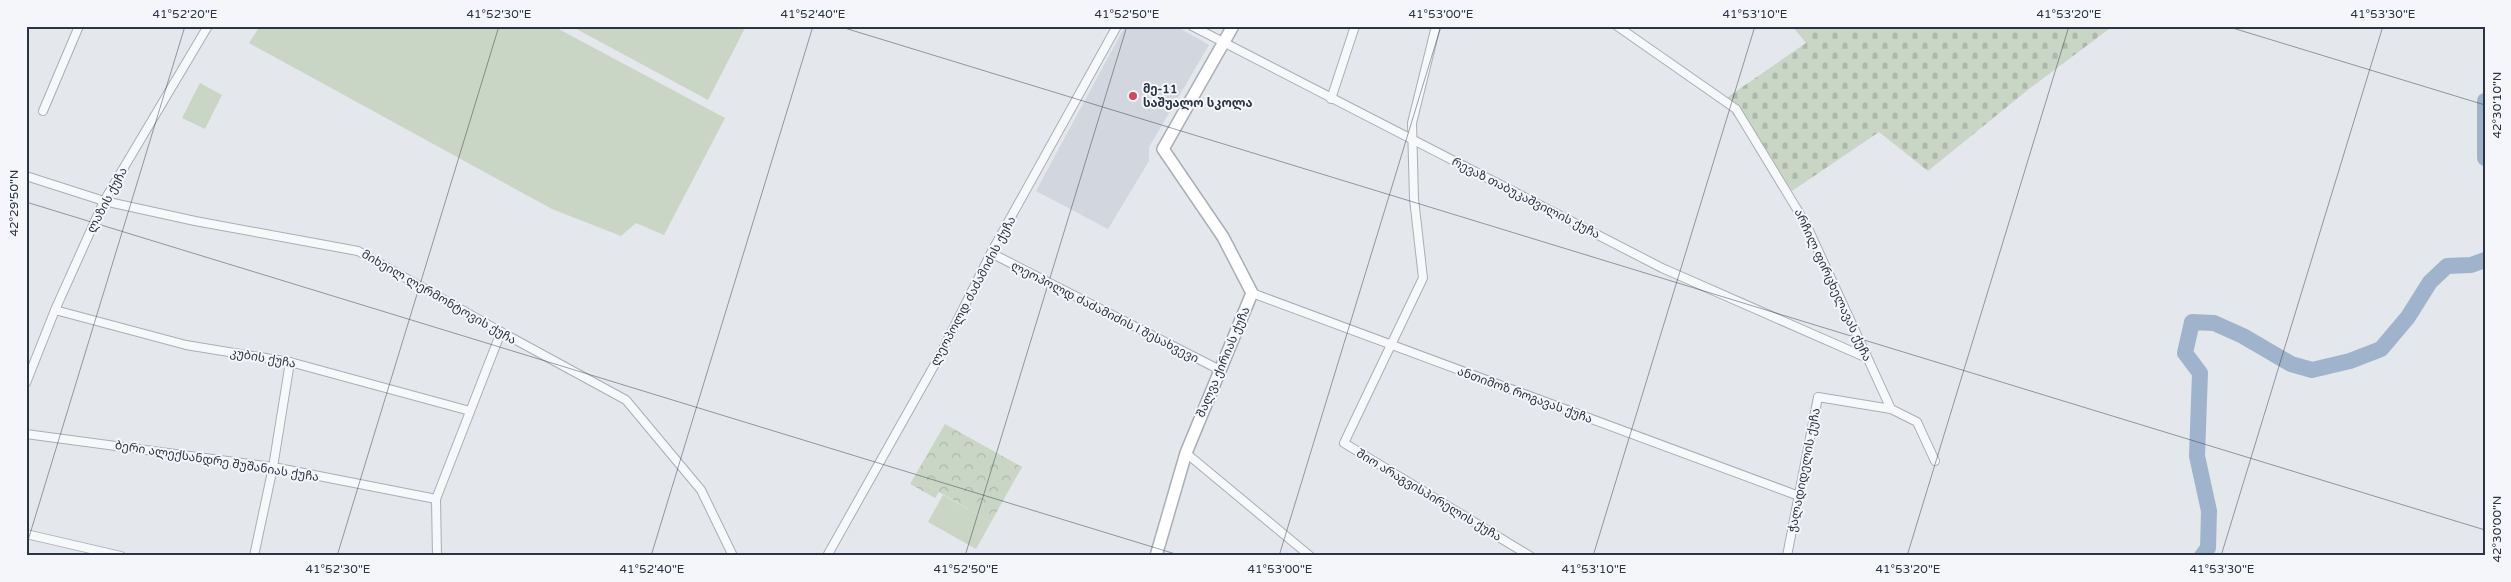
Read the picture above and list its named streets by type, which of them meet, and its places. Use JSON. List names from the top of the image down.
{
  "streets": {
    "street": [
      "რევაზ თაბუკაშვილის ქუჩა",
      "ლაზის ქუჩა",
      "არჩილ ფირცხელავას ქუჩა",
      "ლეოპოლდ ძაძამიძის ქუჩა",
      "მიხეილ ლერმონტოვის ქუჩა",
      "ლეოპოლდ ძაძამიძის I შესახვევი",
      "კუბის ქუჩა",
      "შალვა ქირიას ქუჩა",
      "ანთიმოზ როგავას ქუჩა",
      "ბერი ალექსანდრე შუშანიას ქუჩა",
      "ჭალადიდელის ქუჩა",
      "შიო არაგვისპირელის ქუჩა"
    ]
  },
  "crossings": [
    ["რევაზ თაბუკაშვილის ქუჩა", "არჩილ ფირცხელავას ქუჩა"],
    ["რევაზ თაბუკაშვილის ქუჩა", "შალვა ქირიას ქუჩა"],
    ["ლაზის ქუჩა", "მიხეილ ლერმონტოვის ქუჩა"],
    ["ლაზის ქუჩა", "კუბის ქუჩა"],
    ["არჩილ ფირცხელავას ქუჩა", "ჭალადიდელის ქუჩა"],
    ["ლეოპოლდ ძაძამიძის ქუჩა", "ლეოპოლდ ძაძამიძის I შესახვევი"],
    ["ლეოპოლდ ძაძამიძის I შესახვევი", "შალვა ქირიას ქუჩა"],
    ["შალვა ქირიას ქუჩა", "ანთიმოზ როგავას ქუჩა"],
    ["ანთიმოზ როგავას ქუჩა", "ჭალადიდელის ქუჩა"],
    ["ანთიმოზ როგავას ქუჩა", "შიო არაგვისპირელის ქუჩა"]
  ],
  "places": ["მე-11 საშუალო სკოლა"],
  "coordinates": [
    "41°52'20\"E",
    "41°52'30\"E",
    "41°52'40\"E",
    "41°52'50\"E",
    "41°53'00\"E",
    "41°53'10\"E",
    "41°53'20\"E",
    "41°53'30\"E",
    "42°30'10\"N",
    "42°29'50\"N",
    "42°30'00\"N"
  ]
}
